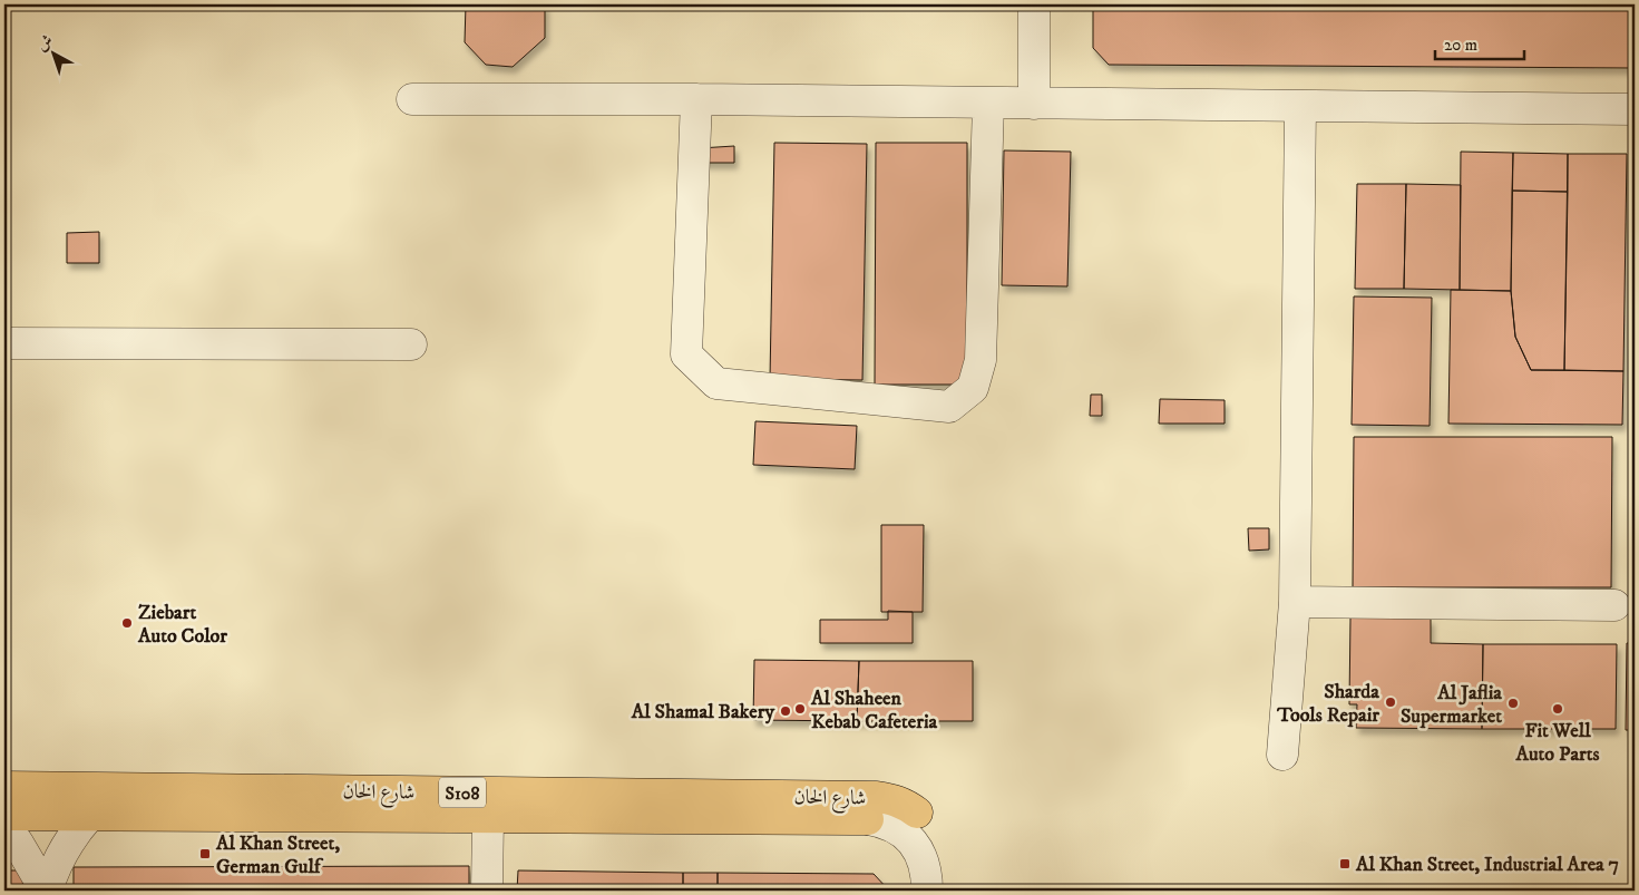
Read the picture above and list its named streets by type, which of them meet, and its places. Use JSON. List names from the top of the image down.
{
  "streets": {
    "main road": ["شارع الخان", "S108"]
  },
  "places": {
    "other": [
      "Ziebart Auto Color",
      "Sharda Tools Repair",
      "Al Jaflia Supermarket",
      "Al Shaheen Kebab Cafeteria",
      "Fit Well Auto Parts",
      "Al Shamal Bakery"
    ],
    "transit": ["Al Khan Street, German Gulf", "Al Khan Street, Industrial Area 7"]
  },
  "scale_bar": "20 m",
  "north": "top left"
}
